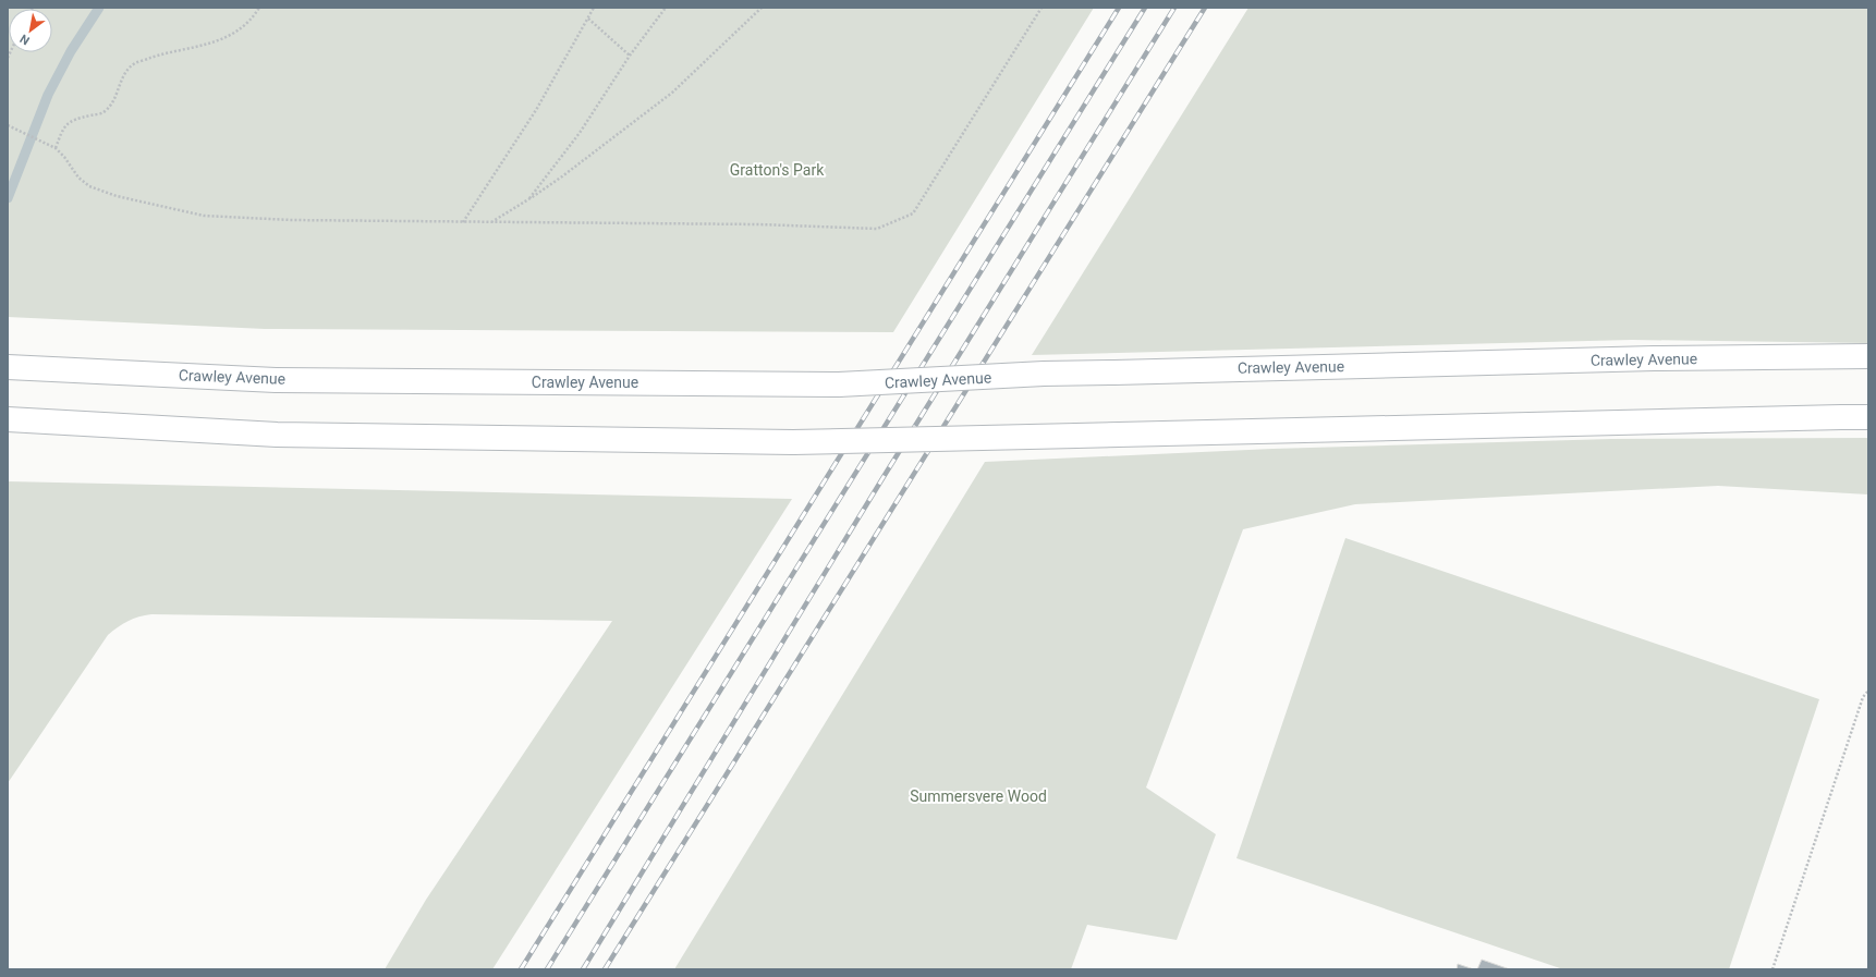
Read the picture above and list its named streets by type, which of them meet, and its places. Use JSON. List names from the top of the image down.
{
  "streets": {
    "main road": ["Crawley Avenue"]
  },
  "parks": ["Gratton's Park", "Summersvere Wood"],
  "north": "bottom left"
}
